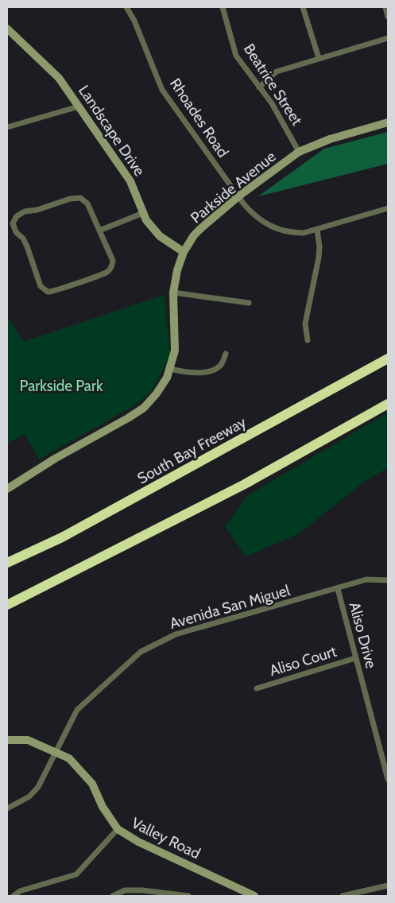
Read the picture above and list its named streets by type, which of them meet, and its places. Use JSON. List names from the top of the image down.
{
  "streets": {
    "highway": ["South Bay Freeway"],
    "street": [
      "Beatrice Street",
      "Rhoades Road",
      "Landscape Drive",
      "Parkside Avenue",
      "Avenida San Miguel",
      "Aliso Drive",
      "Aliso Court",
      "Valley Road"
    ]
  },
  "crossings": [
    ["Beatrice Street", "Parkside Avenue"],
    ["Rhoades Road", "Parkside Avenue"],
    ["Landscape Drive", "Parkside Avenue"],
    ["Avenida San Miguel", "Aliso Drive"],
    ["Avenida San Miguel", "Valley Road"],
    ["Aliso Drive", "Aliso Court"]
  ],
  "parks": ["Parkside Park"]
}
